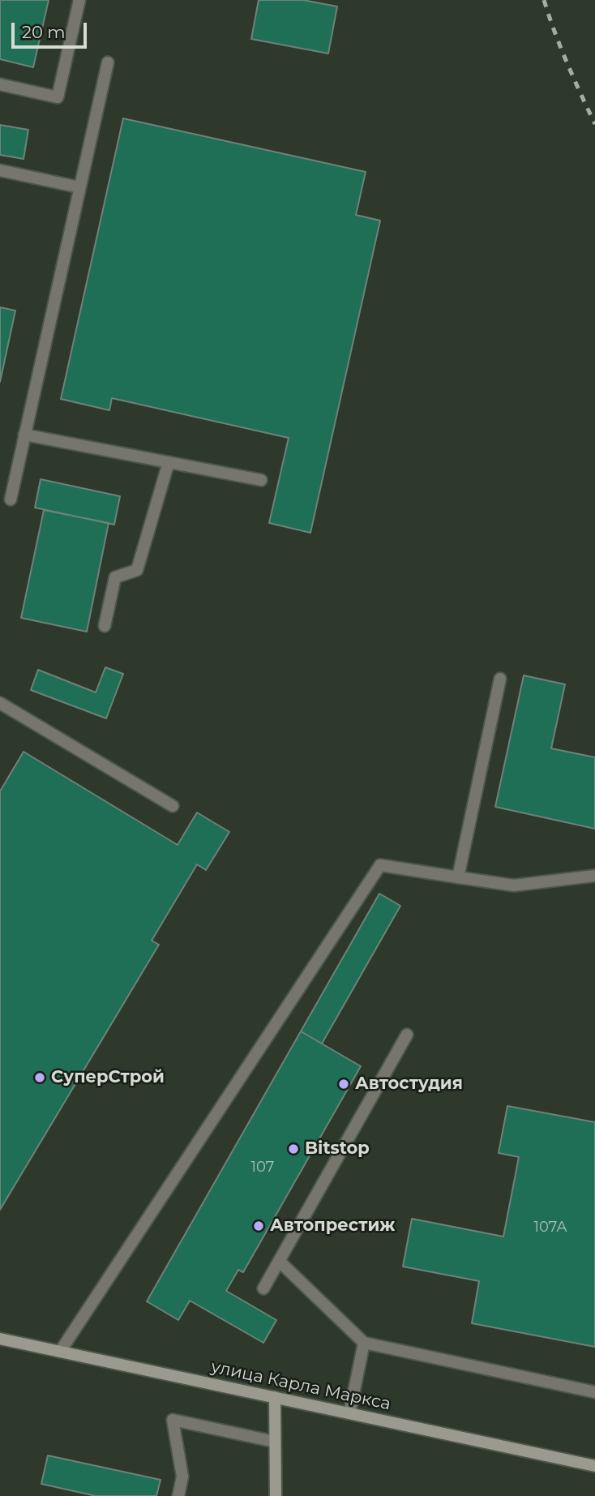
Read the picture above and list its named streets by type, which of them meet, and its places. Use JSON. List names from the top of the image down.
{
  "streets": {
    "main road": ["улица Карла Маркса"]
  },
  "places": [
    "СуперСтрой",
    "Автостудия",
    "Bitstop",
    "Автопрестиж"
  ],
  "house_numbers": ["107", "107А"],
  "scale_bar": "20 m"
}
